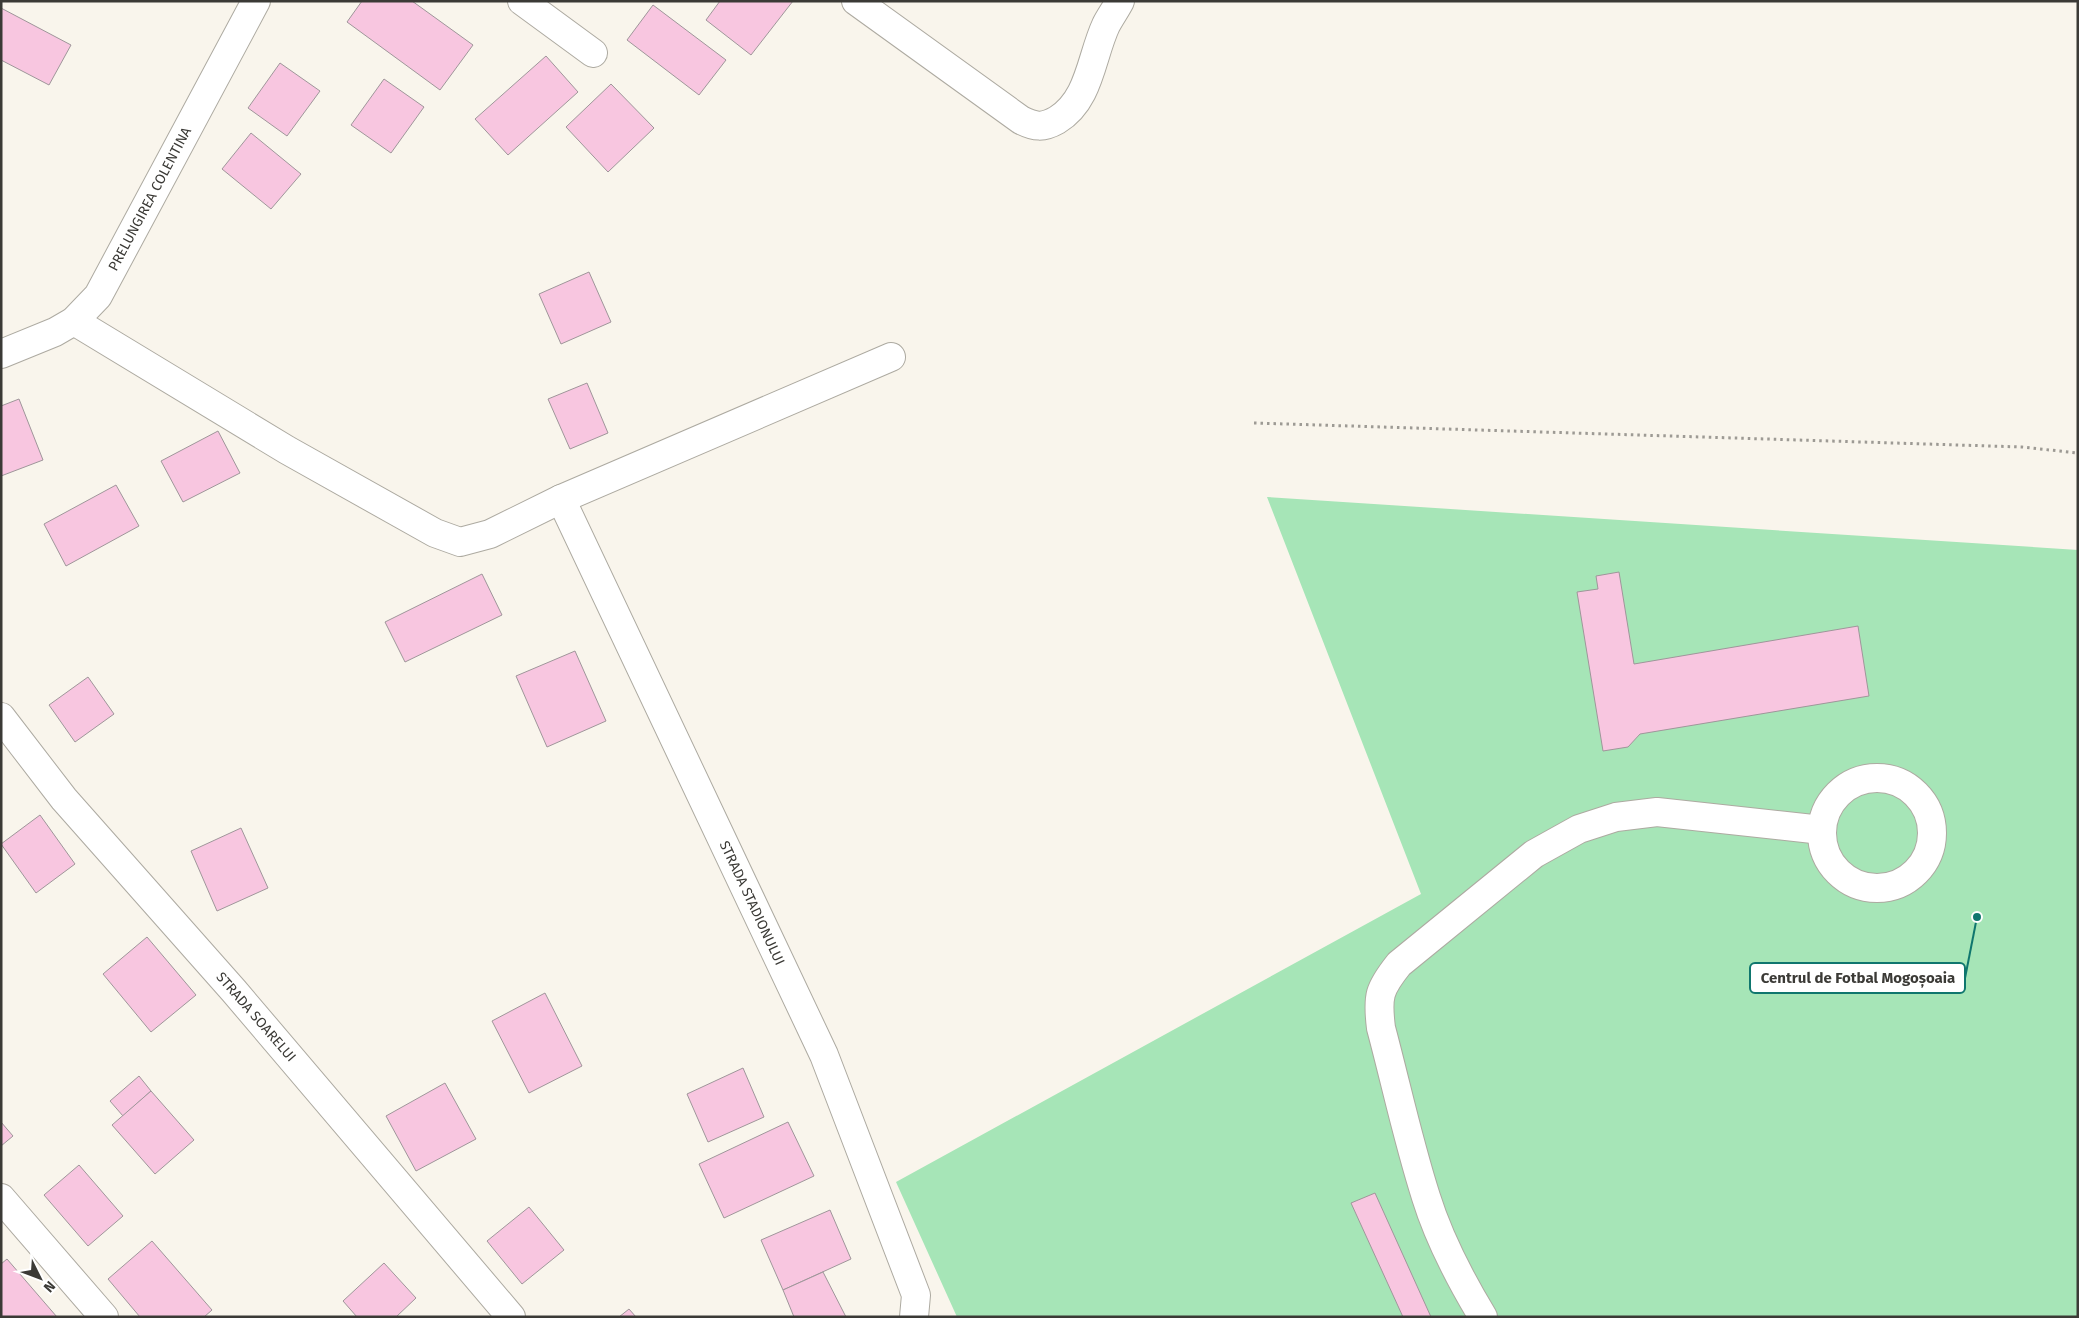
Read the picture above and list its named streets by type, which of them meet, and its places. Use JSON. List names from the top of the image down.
{
  "streets": {
    "street": ["PRELUNGIREA COLENTINA", "STRADA STADIONULUI", "STRADA SOARELUI"]
  },
  "places": ["Centrul de Fotbal Mogoșoaia"],
  "north": "bottom right"
}
